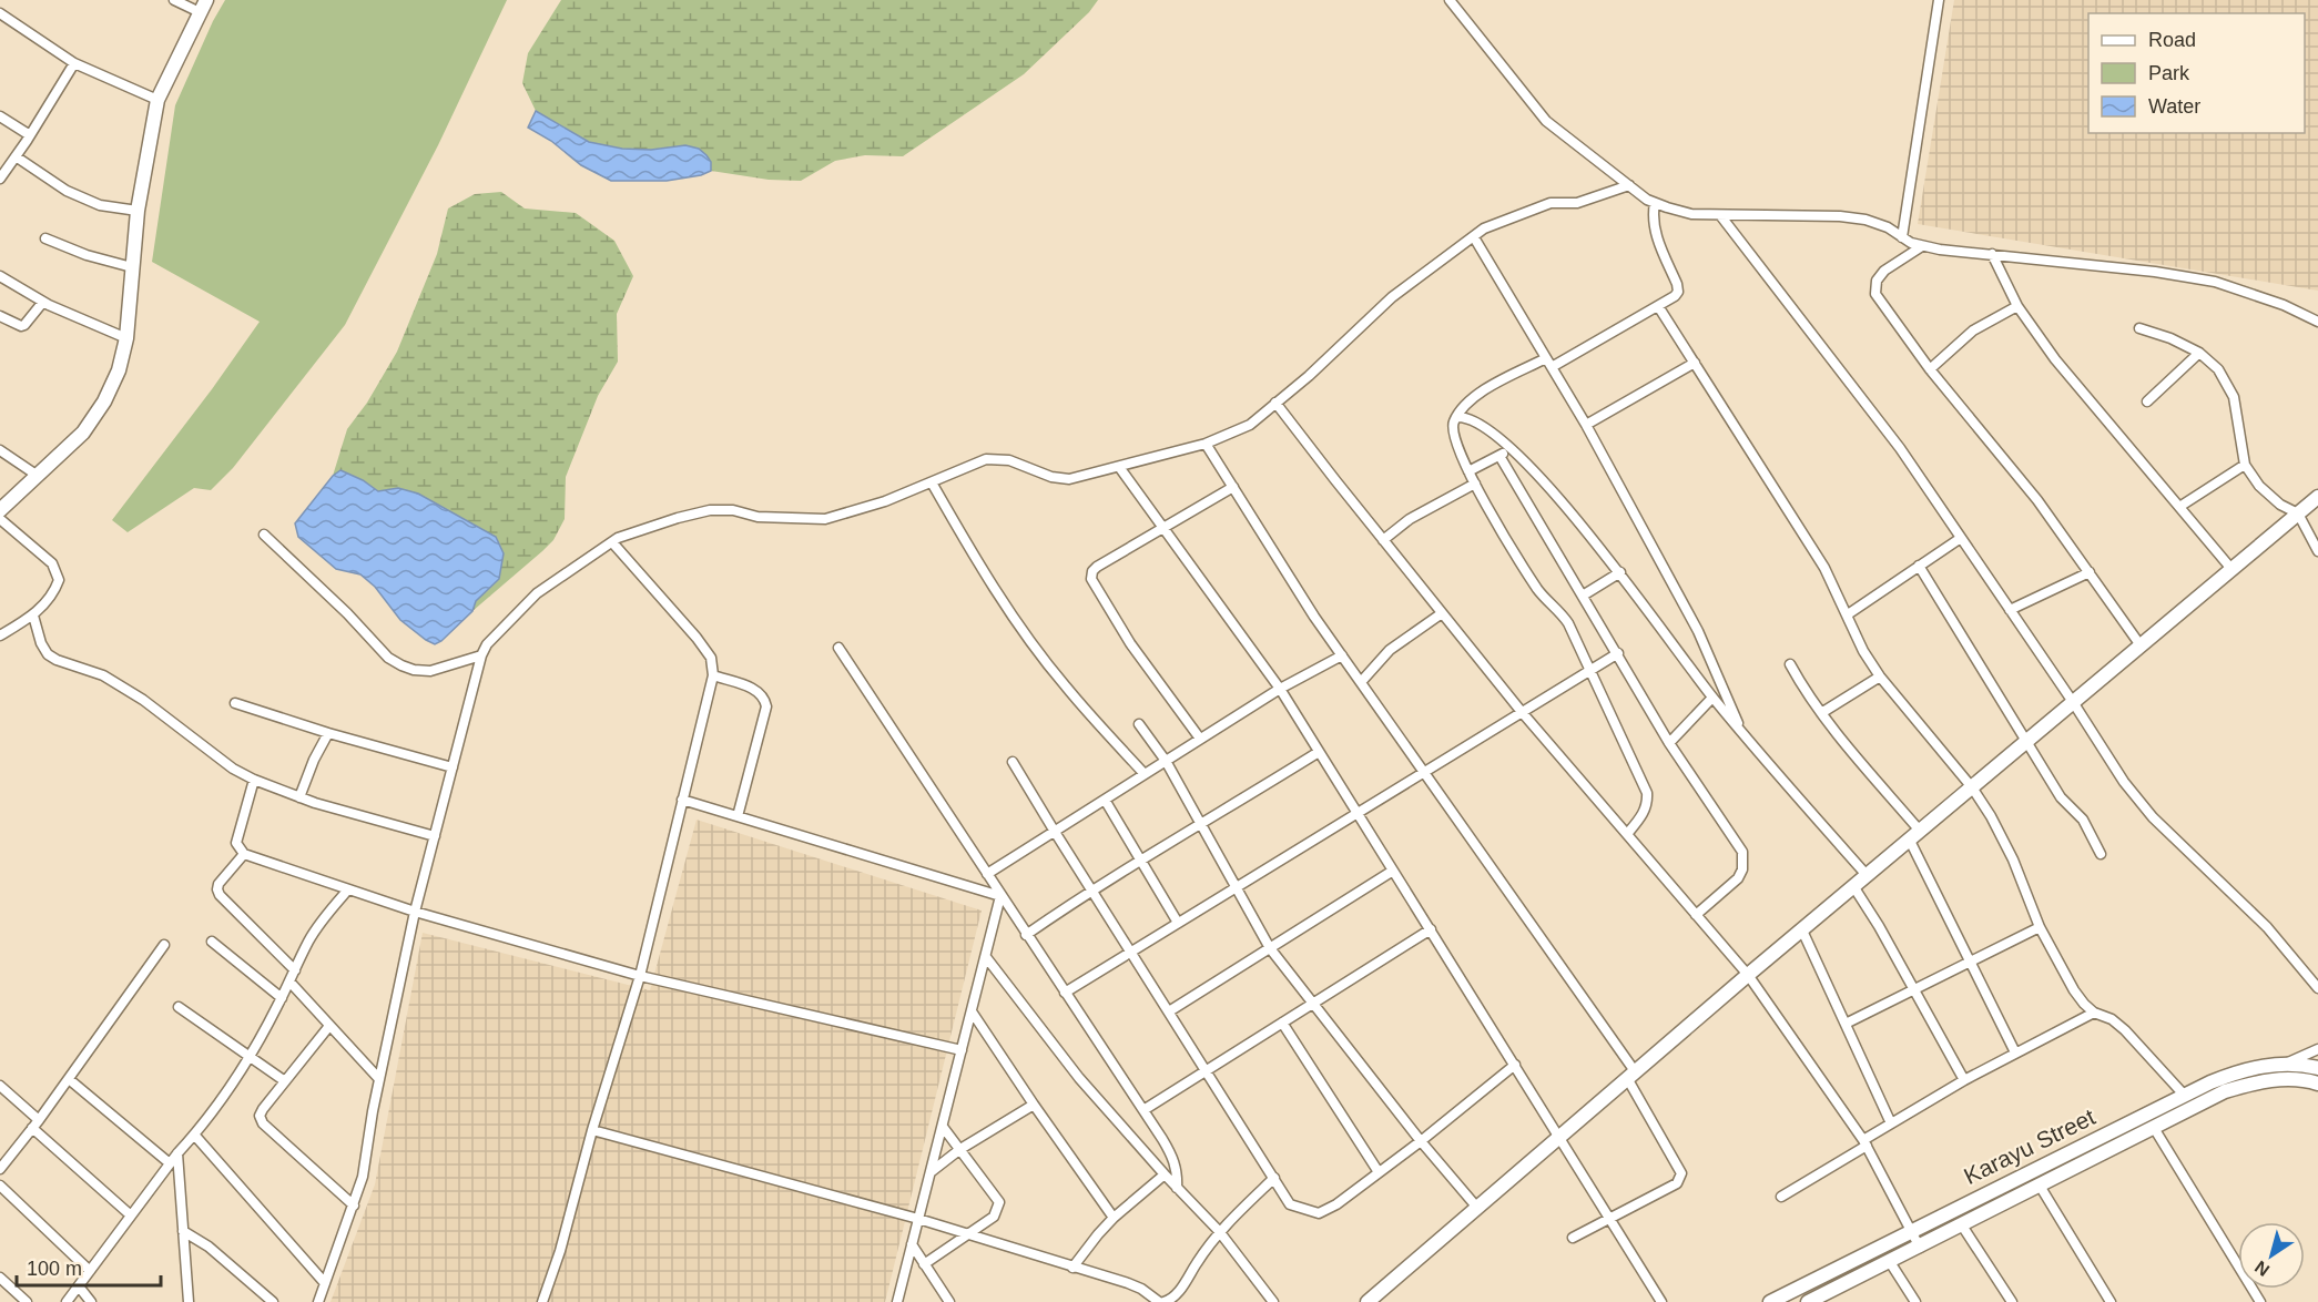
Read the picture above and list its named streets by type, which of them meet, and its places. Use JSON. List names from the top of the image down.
{
  "streets": {
    "street": ["Karayu Street"]
  },
  "legend": ["Road", "Park", "Water"],
  "scale_bar": "100 m",
  "north": "bottom left"
}
